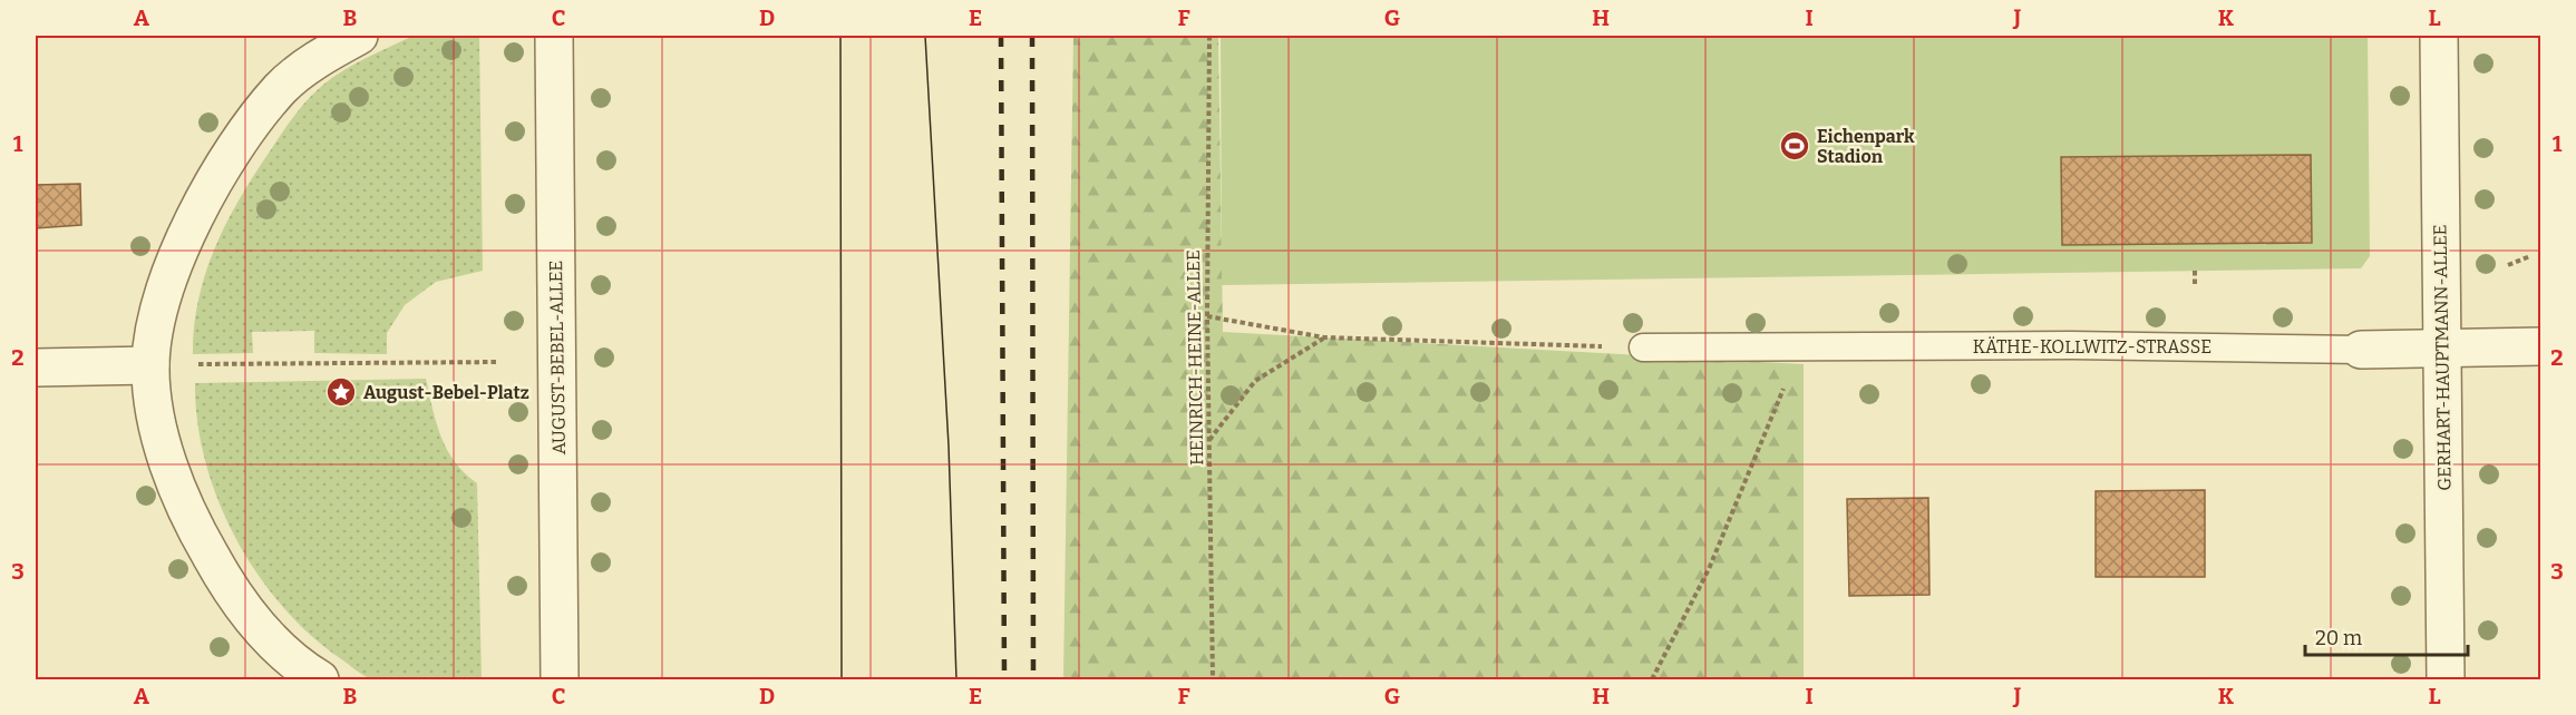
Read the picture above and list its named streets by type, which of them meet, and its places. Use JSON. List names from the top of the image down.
{
  "streets": {
    "street": ["KÄTHE-KOLLWITZ-STRASSE", "AUGUST-BEBEL-ALLEE", "GERHART-HAUPTMANN-ALLEE"],
    "path": ["HEINRICH-HEINE-ALLEE"]
  },
  "crossings": [
    ["KÄTHE-KOLLWITZ-STRASSE", "GERHART-HAUPTMANN-ALLEE"]
  ],
  "places": {
    "sports": ["Eichenpark Stadion"],
    "place": ["August-Bebel-Platz"]
  },
  "scale_bar": "20 m",
  "grid": {
    "columns": [
      "A",
      "B",
      "C",
      "D",
      "E",
      "F",
      "G",
      "H",
      "I",
      "J",
      "K",
      "L"
    ],
    "rows": ["1", "2", "3"]
  }
}
